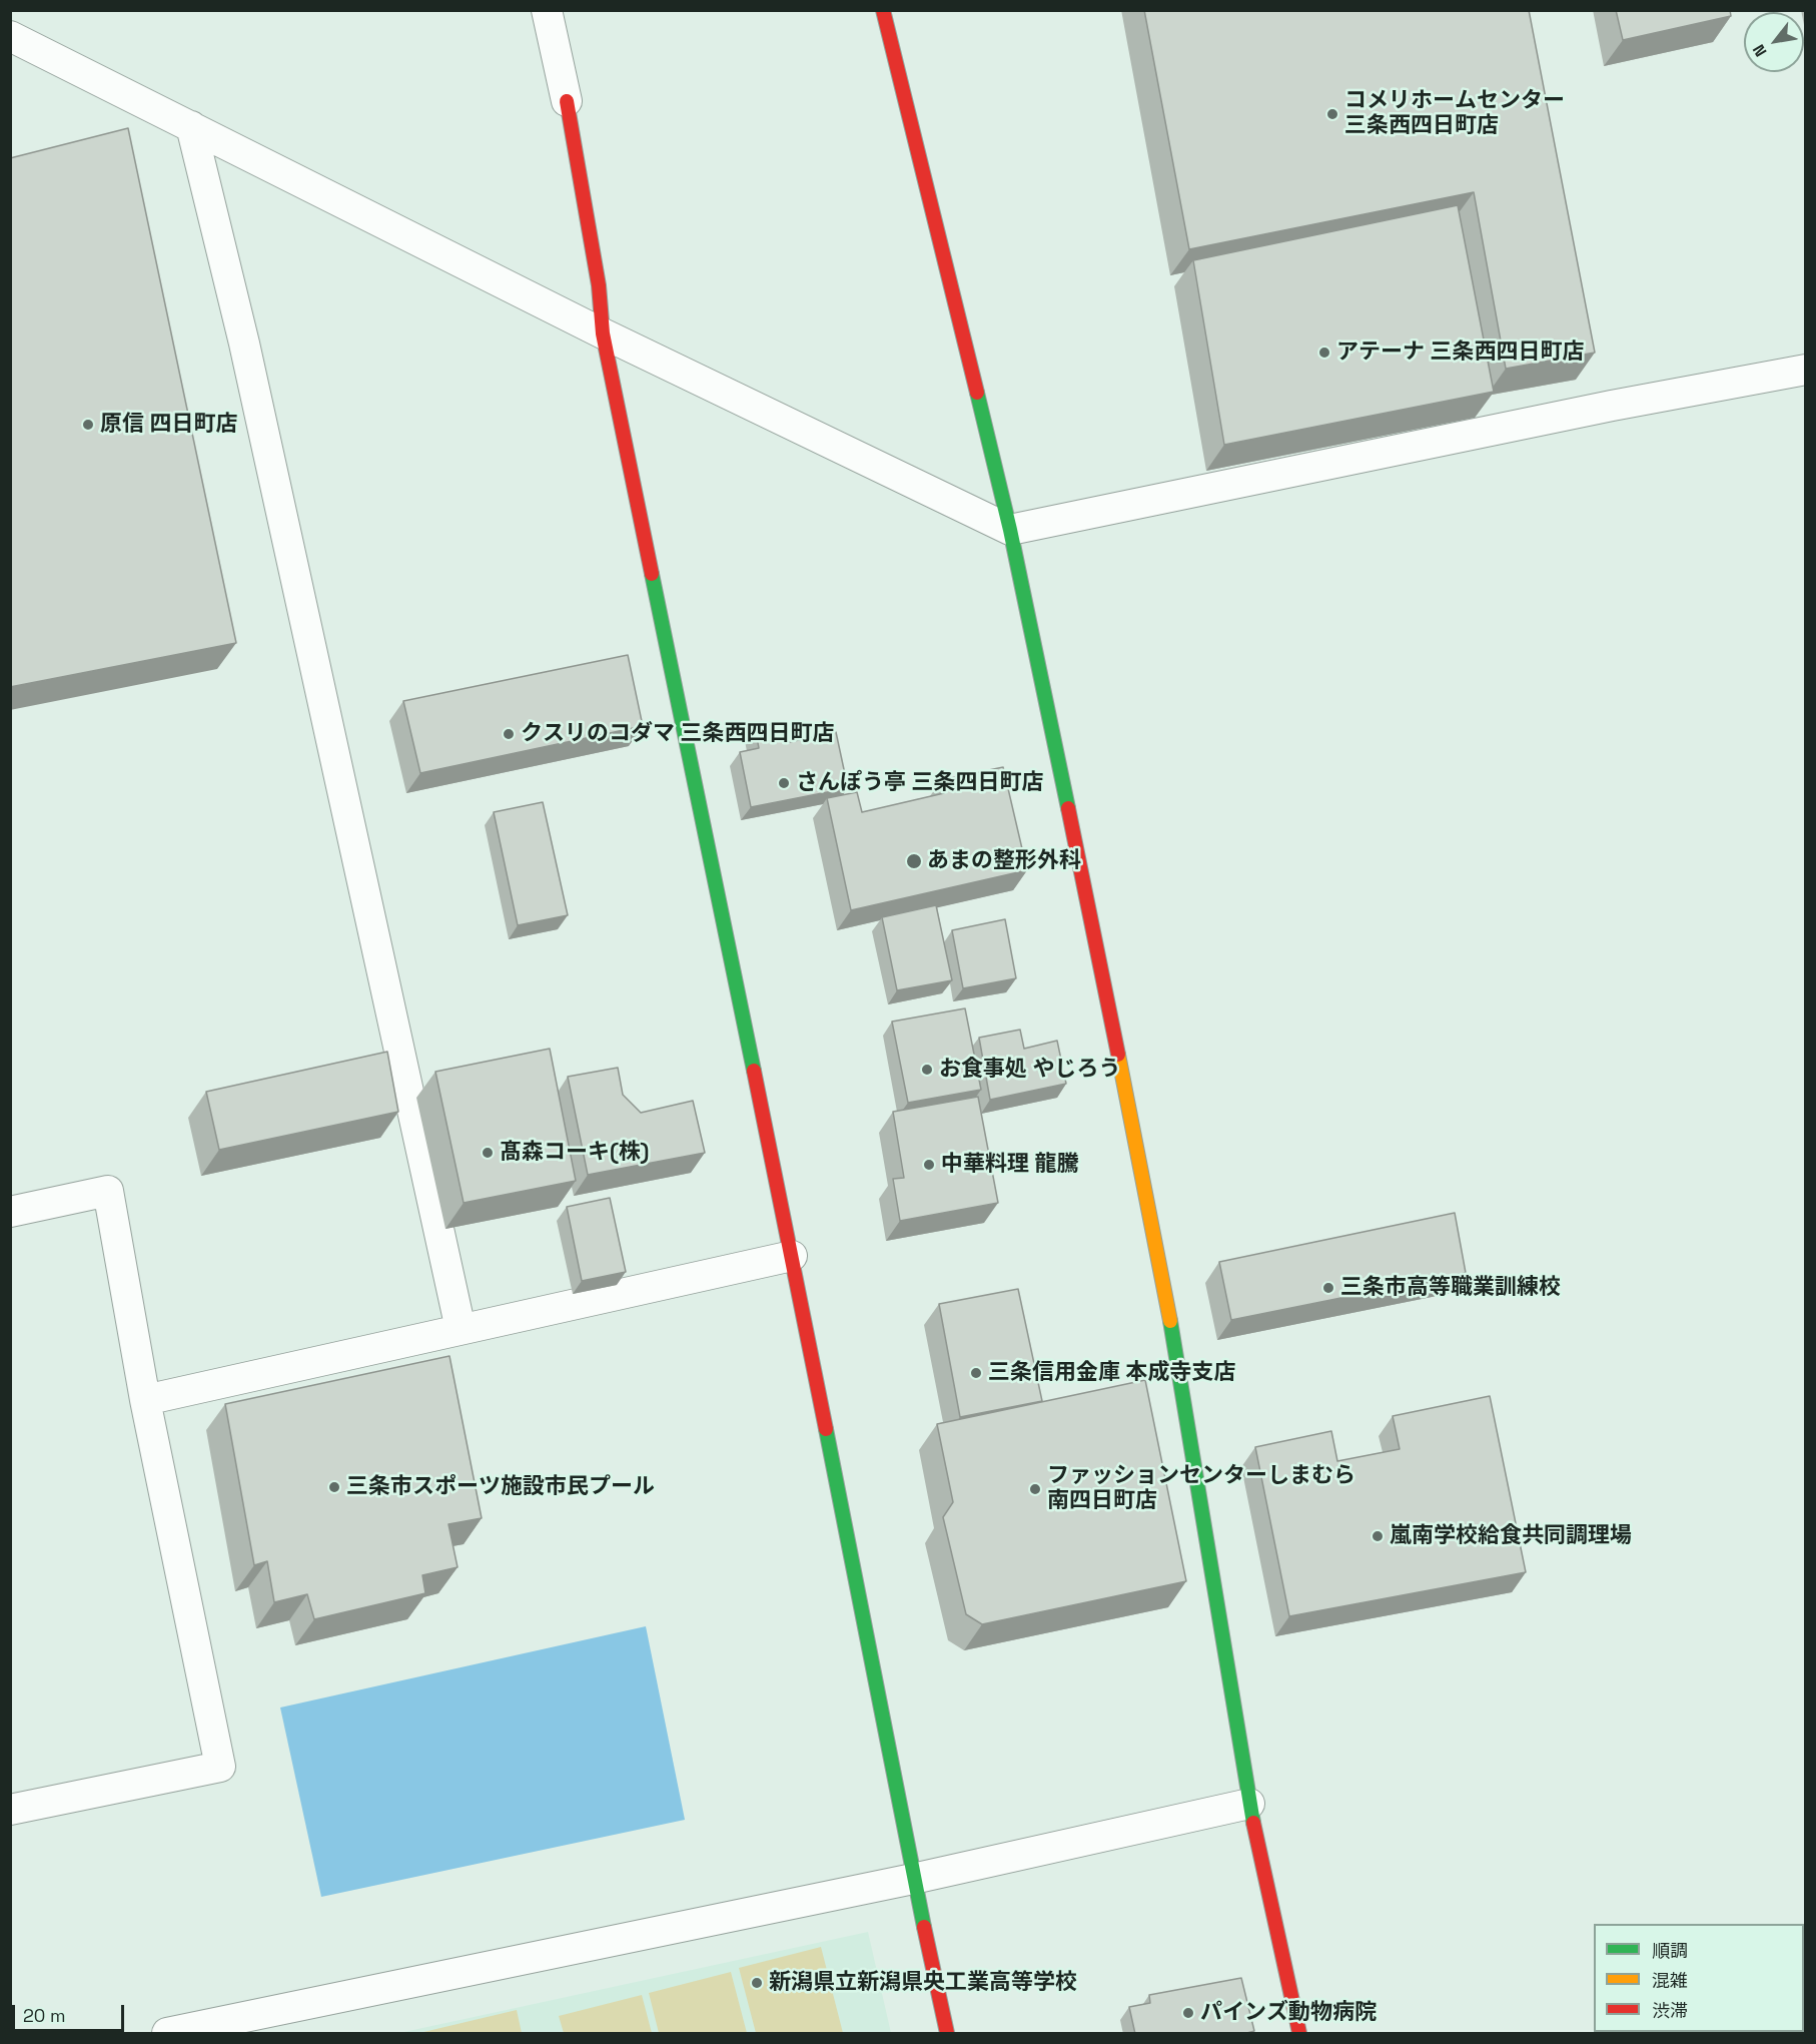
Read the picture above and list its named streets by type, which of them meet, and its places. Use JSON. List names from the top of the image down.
{
  "places": [
    "コメリホームセンター 三条西四日町店",
    "アテーナ 三条西四日町店",
    "原信 四日町店",
    "クスリのコダマ 三条西四日町店",
    "さんぽう亭 三条四日町店",
    "あまの整形外科",
    "お食事処 やじろう",
    "髙森コーキ(株)",
    "中華料理 龍騰",
    "三条市高等職業訓練校",
    "三条信用金庫 本成寺支店",
    "三条市スポーツ施設市民プール",
    "ファッションセンターしまむら 南四日町店",
    "嵐南学校給食共同調理場",
    "新潟県立新潟県央工業高等学校",
    "パインズ動物病院"
  ],
  "legend": ["順調", "混雑", "渋滞"],
  "scale_bar": "20 m",
  "north": "bottom left"
}
